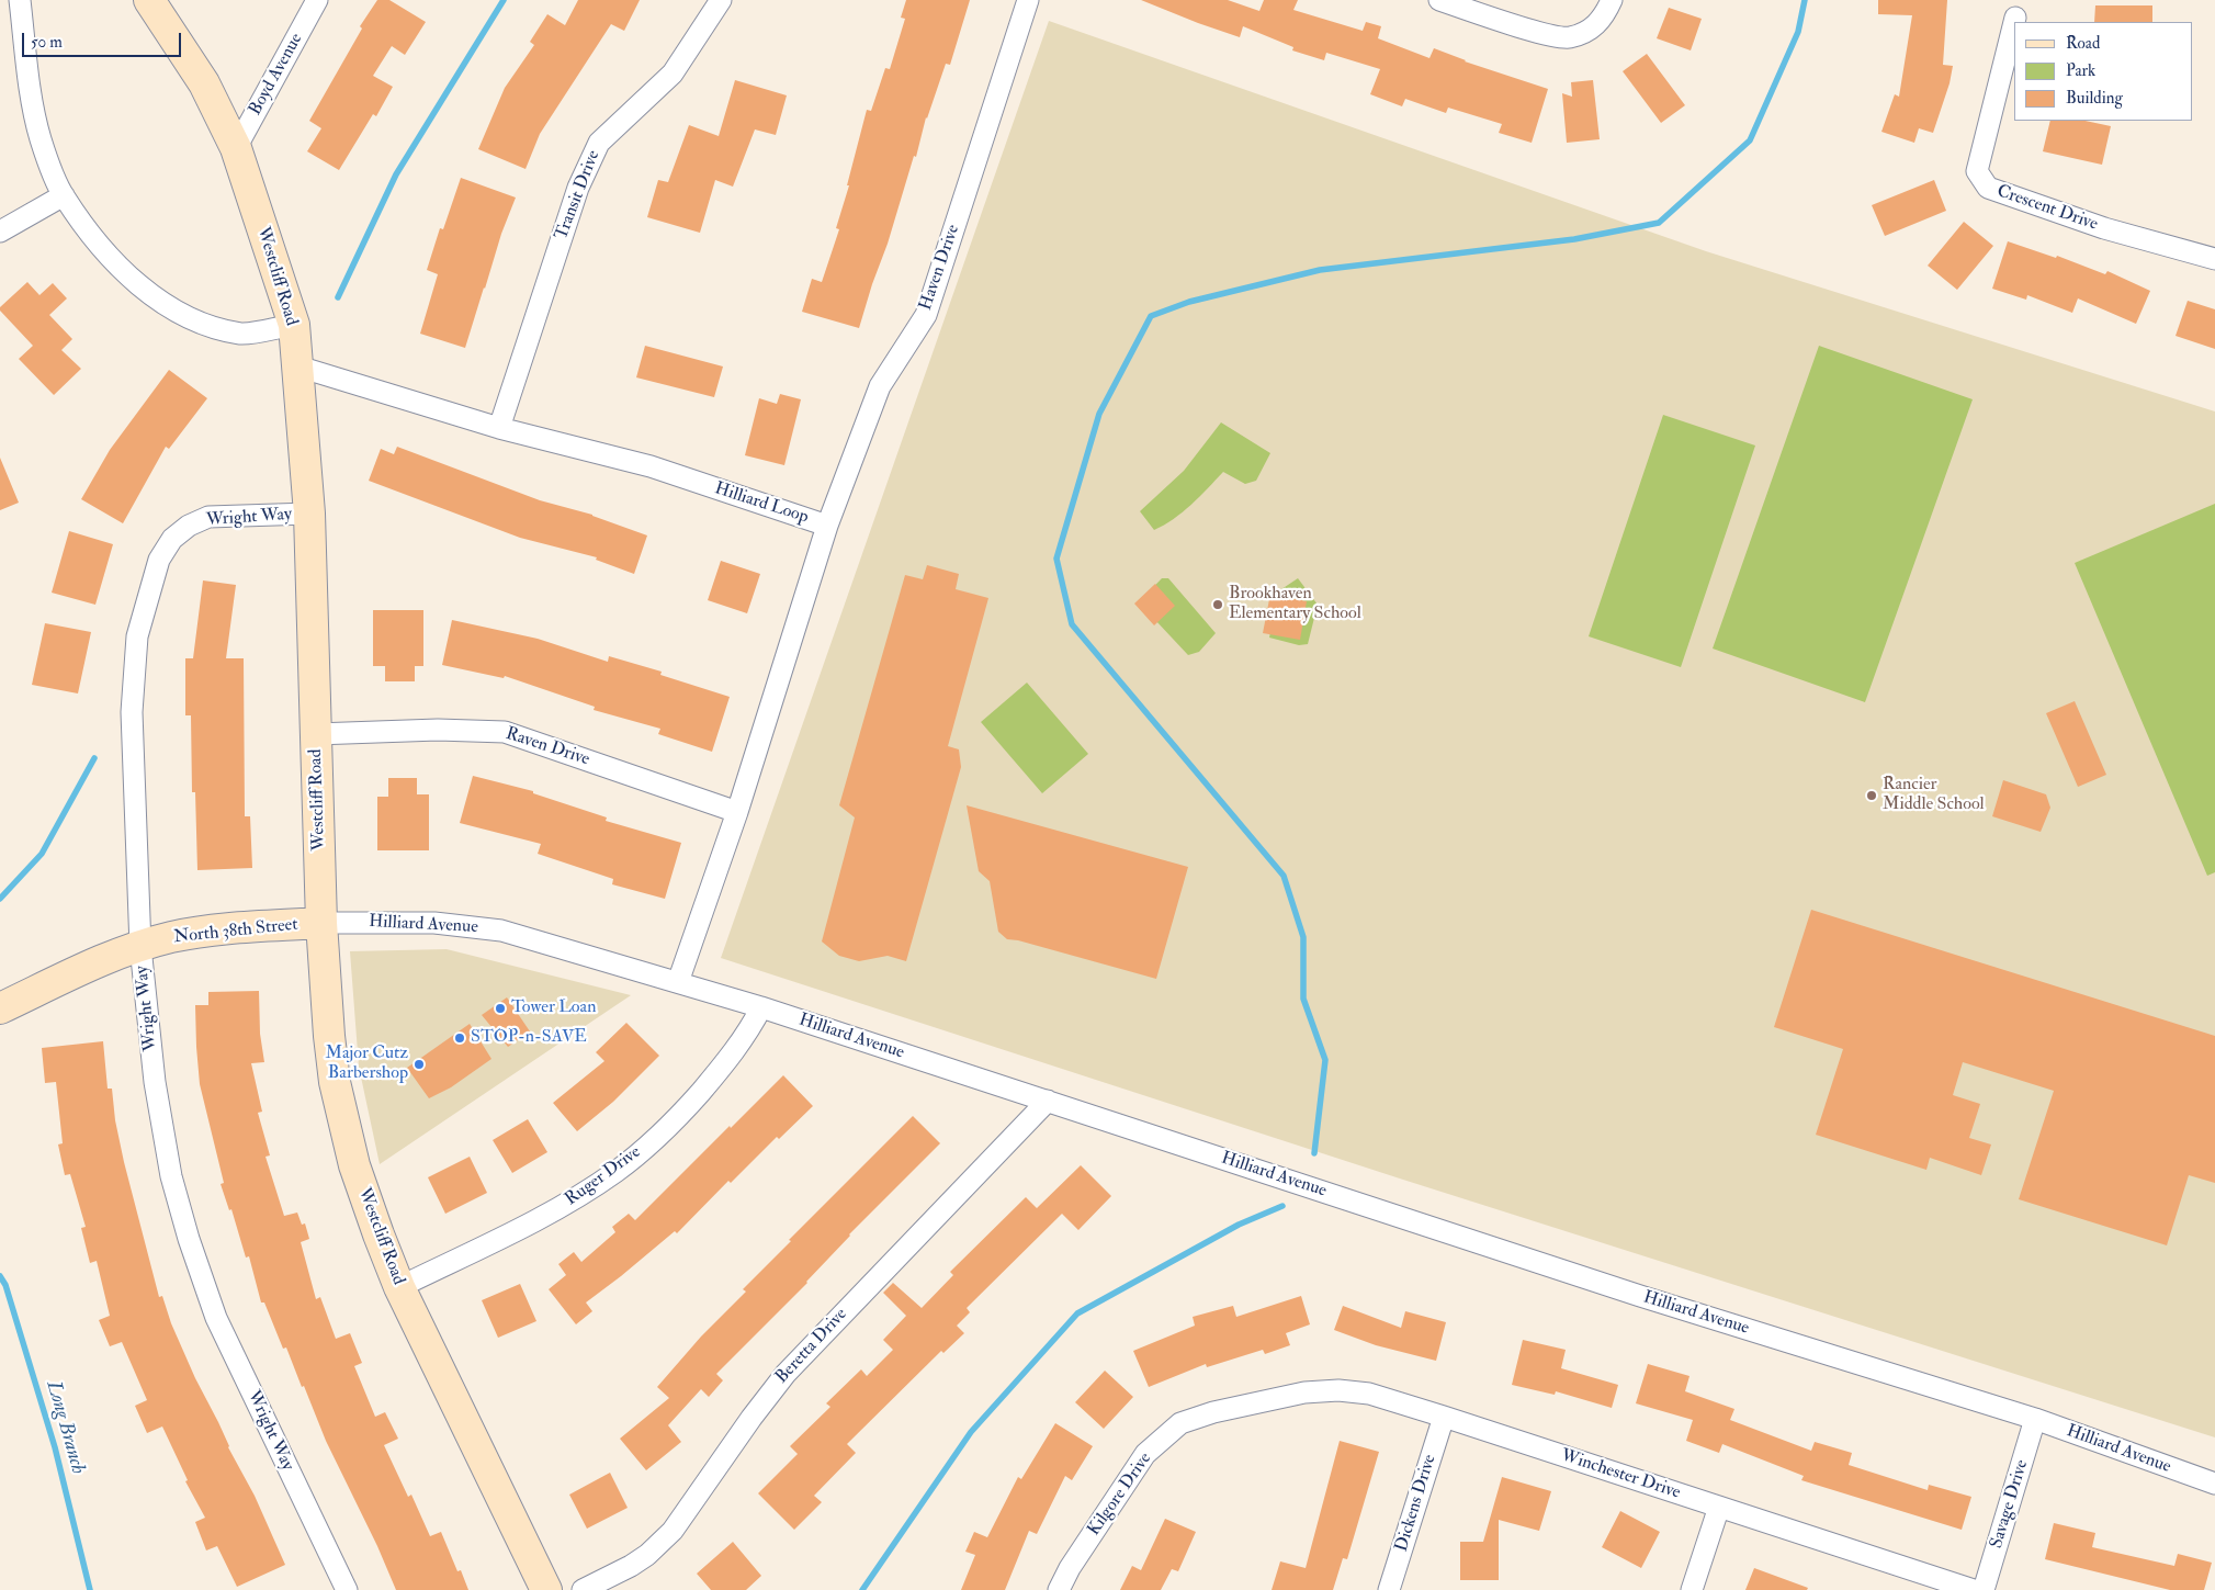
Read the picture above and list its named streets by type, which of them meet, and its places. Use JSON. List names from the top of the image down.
{
  "streets": {
    "street": [
      "Boyd Avenue",
      "Transit Drive",
      "Crescent Drive",
      "Haven Drive",
      "Westcliff Road",
      "Hilliard Loop",
      "Wright Way",
      "Raven Drive",
      "Hilliard Avenue",
      "North 38th Street",
      "Ruger Drive",
      "Beretta Drive",
      "Winchester Drive",
      "Kilgore Drive",
      "Dickens Drive",
      "Savage Drive"
    ]
  },
  "crossings": [
    ["Boyd Avenue", "Westcliff Road"],
    ["Transit Drive", "Hilliard Loop"],
    ["Haven Drive", "Hilliard Loop"],
    ["Westcliff Road", "Hilliard Loop"],
    ["Westcliff Road", "Wright Way"],
    ["Westcliff Road", "Raven Drive"],
    ["Westcliff Road", "Hilliard Avenue"],
    ["Westcliff Road", "North 38th Street"],
    ["Westcliff Road", "Ruger Drive"],
    ["Hilliard Loop", "Raven Drive"],
    ["Hilliard Loop", "Hilliard Avenue"],
    ["Wright Way", "North 38th Street"],
    ["Hilliard Avenue", "North 38th Street"],
    ["Hilliard Avenue", "Ruger Drive"],
    ["Hilliard Avenue", "Beretta Drive"],
    ["Hilliard Avenue", "Savage Drive"],
    ["Winchester Drive", "Kilgore Drive"],
    ["Winchester Drive", "Dickens Drive"]
  ],
  "water": ["Long Branch"],
  "places": [
    "Brookhaven Elementary School",
    "Rancier Middle School",
    "Tower Loan",
    "STOP-n-SAVE",
    "Major Cutz Barbershop"
  ],
  "legend": ["Road", "Park", "Building"],
  "scale_bar": "50 m"
}
